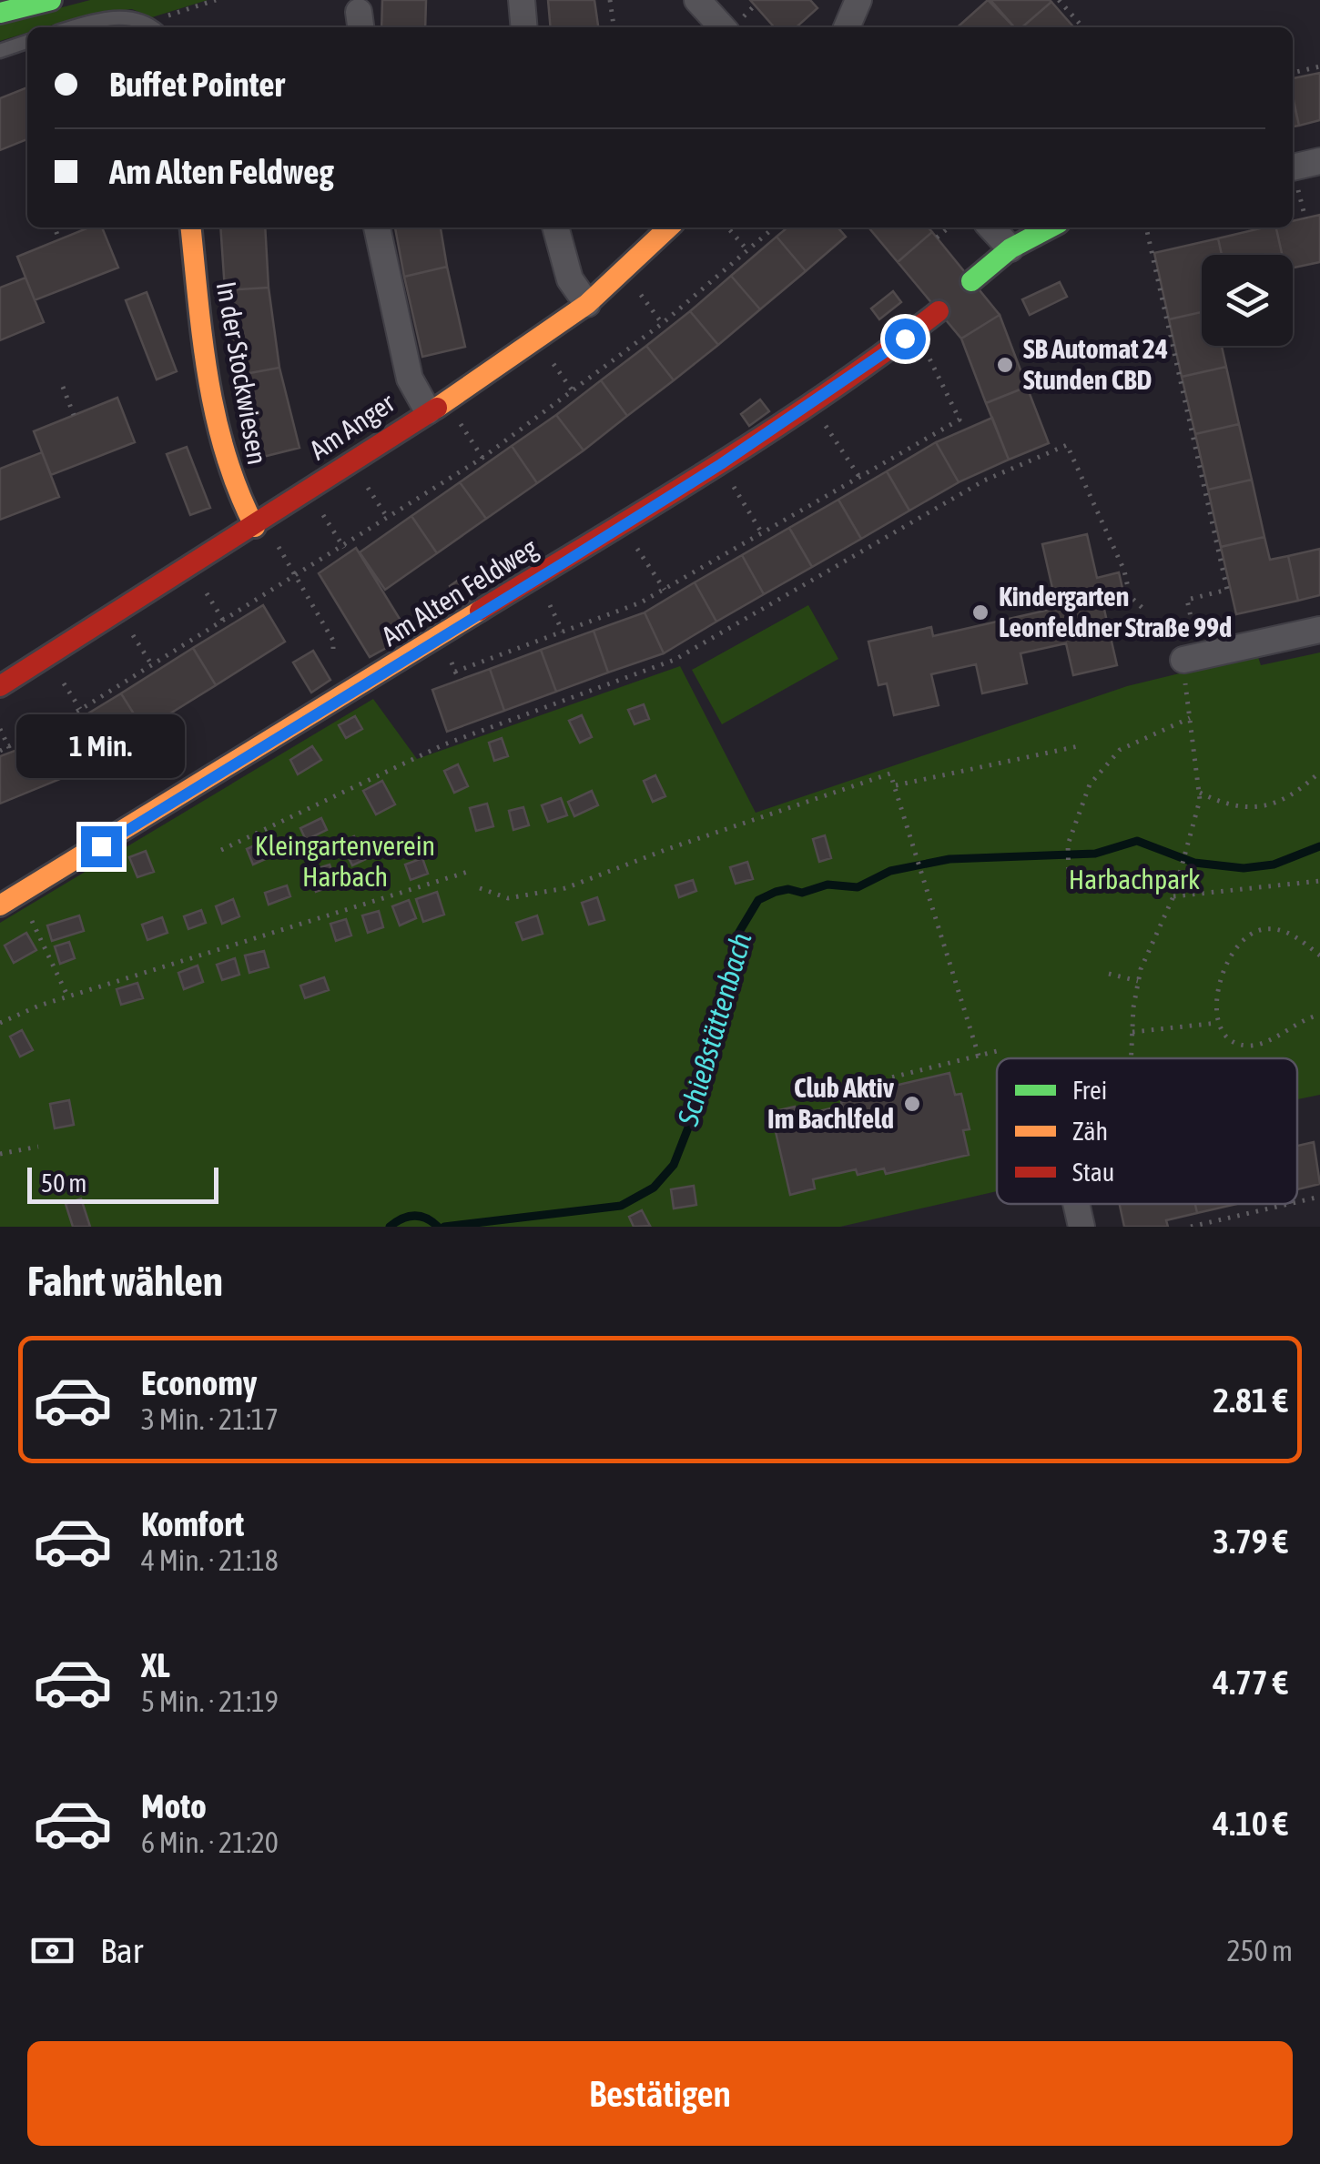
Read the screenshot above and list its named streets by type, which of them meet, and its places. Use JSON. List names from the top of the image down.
{
  "streets": {
    "street": ["In der Stockwiesen", "Am Anger", "Am Alten Feldweg"]
  },
  "crossings": [
    ["In der Stockwiesen", "Am Anger"]
  ],
  "water": ["Schießstättenbach"],
  "parks": ["Kleingartenverein Harbach", "Harbachpark"],
  "places": ["SB Automat 24 Stunden CBD", "Kindergarten Leonfeldner Straße 99d", "Club Aktiv Im Bachlfeld"],
  "legend": ["Frei", "Zäh", "Stau"],
  "scale_bar": "50 m",
  "page": {
    "banner": ["Buffet Pointer", "Am Alten Feldweg"],
    "bubble": "1 Min.",
    "scale": "50 m",
    "heading": "Fahrt wählen",
    "list": [
      {
        "name": "Economy",
        "note": "3 Min. · 21:17",
        "value": "2.81 €"
      },
      {
        "name": "Komfort",
        "note": "4 Min. · 21:18",
        "value": "3.79 €"
      },
      {
        "name": "XL",
        "note": "5 Min. · 21:19",
        "value": "4.77 €"
      },
      {
        "name": "Moto",
        "note": "6 Min. · 21:20",
        "value": "4.10 €"
      }
    ],
    "pay": ["Bar", "250 m"],
    "buttons": "Bestätigen"
  }
}
